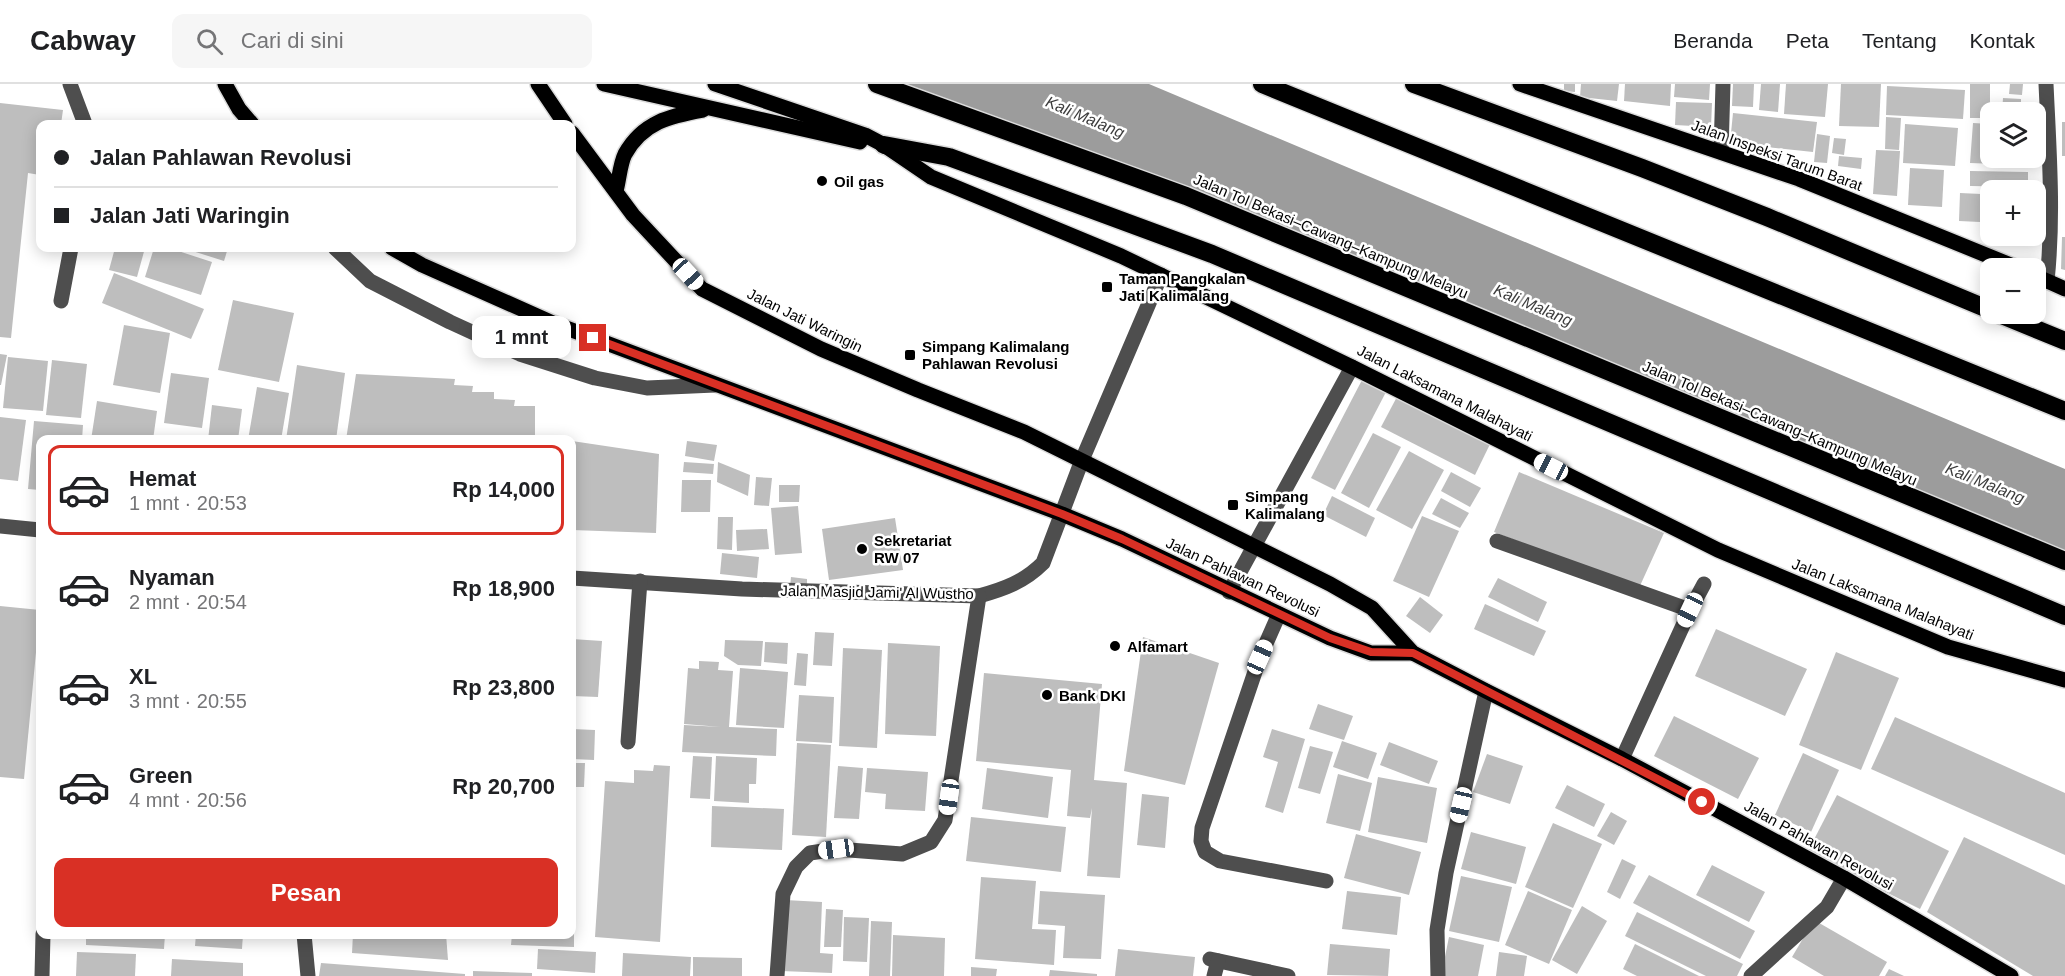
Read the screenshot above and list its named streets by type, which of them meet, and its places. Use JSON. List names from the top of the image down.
{
  "streets": {
    "highway": ["Jalan Tol Bekasi–Cawang–Kampung Melayu"],
    "main road": [
      "Jalan Inspeksi Tarum Barat",
      "Jalan Jati Waringin",
      "Jalan Laksamana Malahayati",
      "Jalan Pahlawan Revolusi"
    ],
    "street": ["Jalan Masjid Jami' Al Wustho"]
  },
  "crossings": [
    ["Jalan Jati Waringin", "Jalan Pahlawan Revolusi"],
    ["Jalan Jati Waringin", "Jalan Masjid Jami' Al Wustho"],
    ["Jalan Laksamana Malahayati", "Jalan Masjid Jami' Al Wustho"],
    ["Jalan Pahlawan Revolusi", "Jalan Masjid Jami' Al Wustho"]
  ],
  "water": ["Kali Malang"],
  "places": {
    "other": [
      "Oil gas",
      "Sekretariat RW 07",
      "Alfamart",
      "Bank DKI"
    ],
    "transit": ["Taman Pangkalan Jati Kalimalang", "Simpang Kalimalang Pahlawan Revolusi", "Simpang Kalimalang"]
  },
  "page": {
    "header": "Cabway",
    "search": "Cari di sini",
    "nav": [
      "Beranda",
      "Peta",
      "Tentang",
      "Kontak"
    ],
    "map_buttons": ["+", "−"],
    "banner": ["Jalan Pahlawan Revolusi", "Jalan Jati Waringin"],
    "bubble": "1 mnt",
    "list": [
      {
        "name": "Hemat",
        "note": "1 mnt · 20:53",
        "value": "Rp 14,000"
      },
      {
        "name": "Nyaman",
        "note": "2 mnt · 20:54",
        "value": "Rp 18,900"
      },
      {
        "name": "XL",
        "note": "3 mnt · 20:55",
        "value": "Rp 23,800"
      },
      {
        "name": "Green",
        "note": "4 mnt · 20:56",
        "value": "Rp 20,700"
      }
    ],
    "buttons": "Pesan"
  }
}
